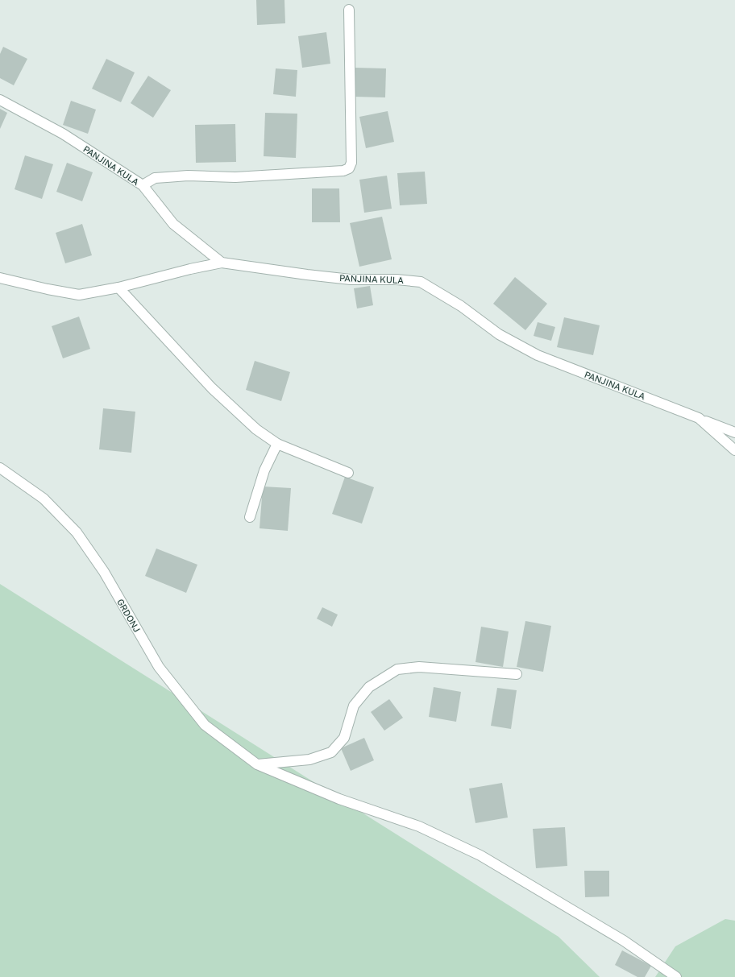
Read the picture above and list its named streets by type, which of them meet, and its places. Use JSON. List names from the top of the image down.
{
  "streets": {
    "street": ["PANJINA KULA", "GRDONJ"]
  }
}
